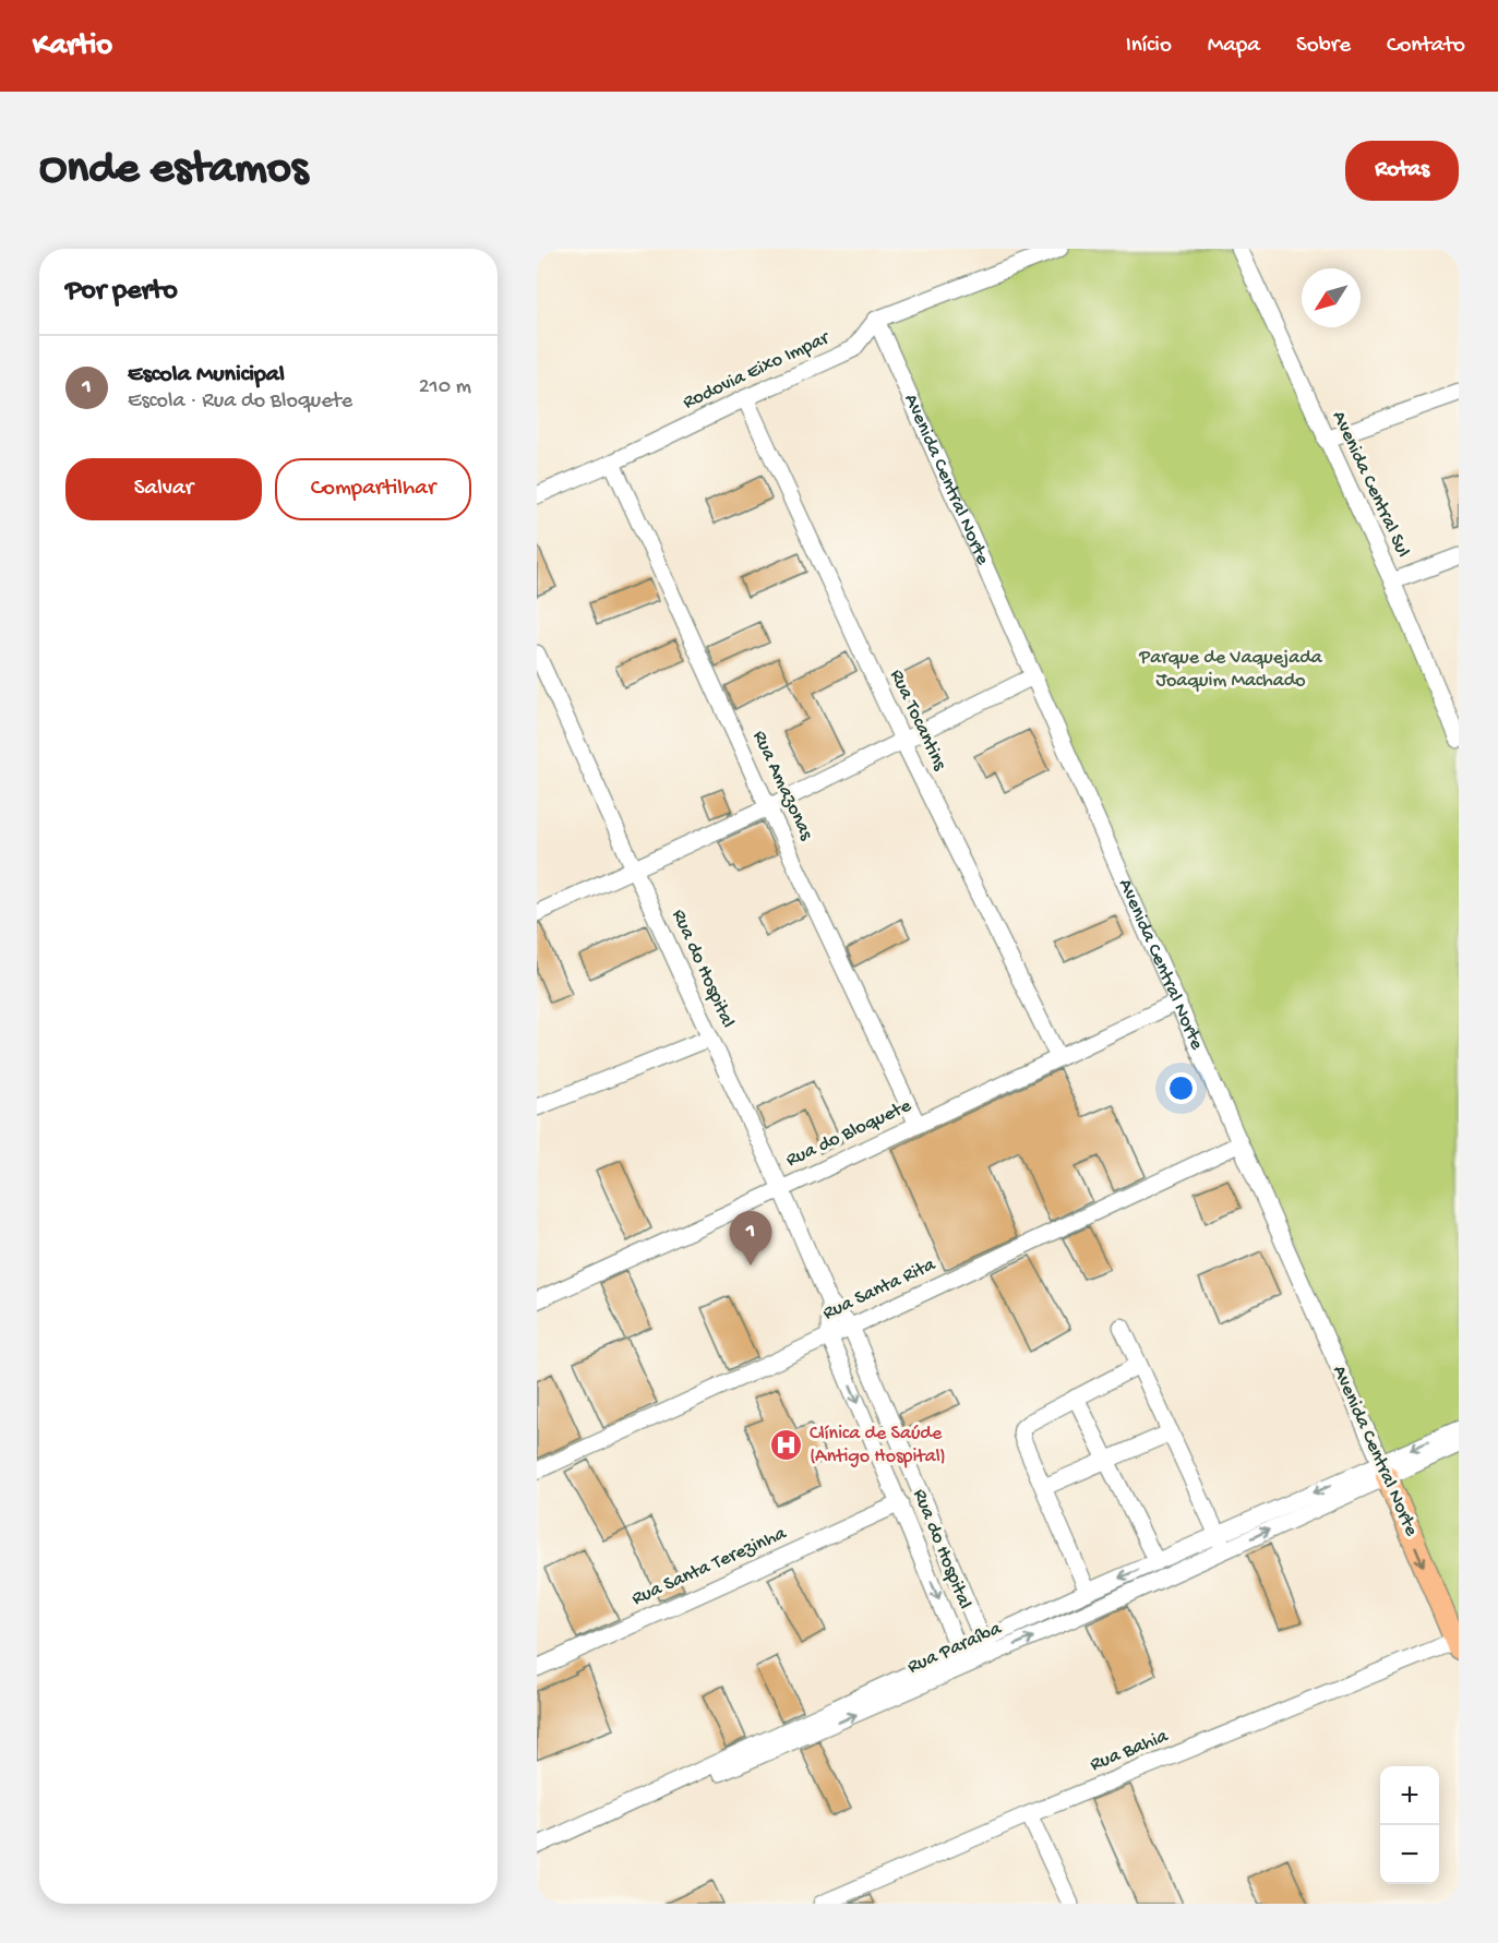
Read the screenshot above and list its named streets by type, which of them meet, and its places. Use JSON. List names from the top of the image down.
{
  "streets": {
    "main road": ["Avenida Central Norte"],
    "street": [
      "Rodovia Eixo Impar",
      "Avenida Central Sul",
      "Rua Tocantins",
      "Rua Amazonas",
      "Rua do Hospital",
      "Rua do Bloquete",
      "Rua Santa Rita",
      "Rua Santa Terezinha",
      "Rua Paraíba",
      "Rua Bahia"
    ]
  },
  "crossings": [
    ["Rodovia Eixo Impar", "Avenida Central Norte"],
    ["Rodovia Eixo Impar", "Rua Tocantins"],
    ["Rodovia Eixo Impar", "Rua Amazonas"],
    ["Avenida Central Norte", "Rua do Bloquete"],
    ["Avenida Central Norte", "Rua Santa Rita"],
    ["Avenida Central Norte", "Rua Paraíba"],
    ["Avenida Central Norte", "Rua Bahia"],
    ["Rua Tocantins", "Rua do Bloquete"],
    ["Rua Amazonas", "Rua do Bloquete"],
    ["Rua do Hospital", "Rua do Bloquete"],
    ["Rua do Hospital", "Rua Santa Rita"],
    ["Rua do Hospital", "Rua Santa Terezinha"],
    ["Rua do Hospital", "Rua Paraíba"]
  ],
  "parks": ["Parque de Vaquejada Joaquim Machado"],
  "places": {
    "hospital": ["Clínica de Saúde (Antigo Hospital)"]
  },
  "north": "bottom left",
  "page": {
    "header": "Kartio",
    "nav": [
      "Início",
      "Mapa",
      "Sobre",
      "Contato"
    ],
    "buttons": [
      "Rotas",
      ["Salvar", "Compartilhar"]
    ],
    "title": "Onde estamos",
    "heading": "Por perto",
    "list": [
      {
        "mark": "1",
        "name": "Escola Municipal",
        "note": "Escola · Rua do Bloquete",
        "value": "210 m"
      }
    ],
    "pins": "1",
    "map_buttons": ["+", "−"]
  }
}
